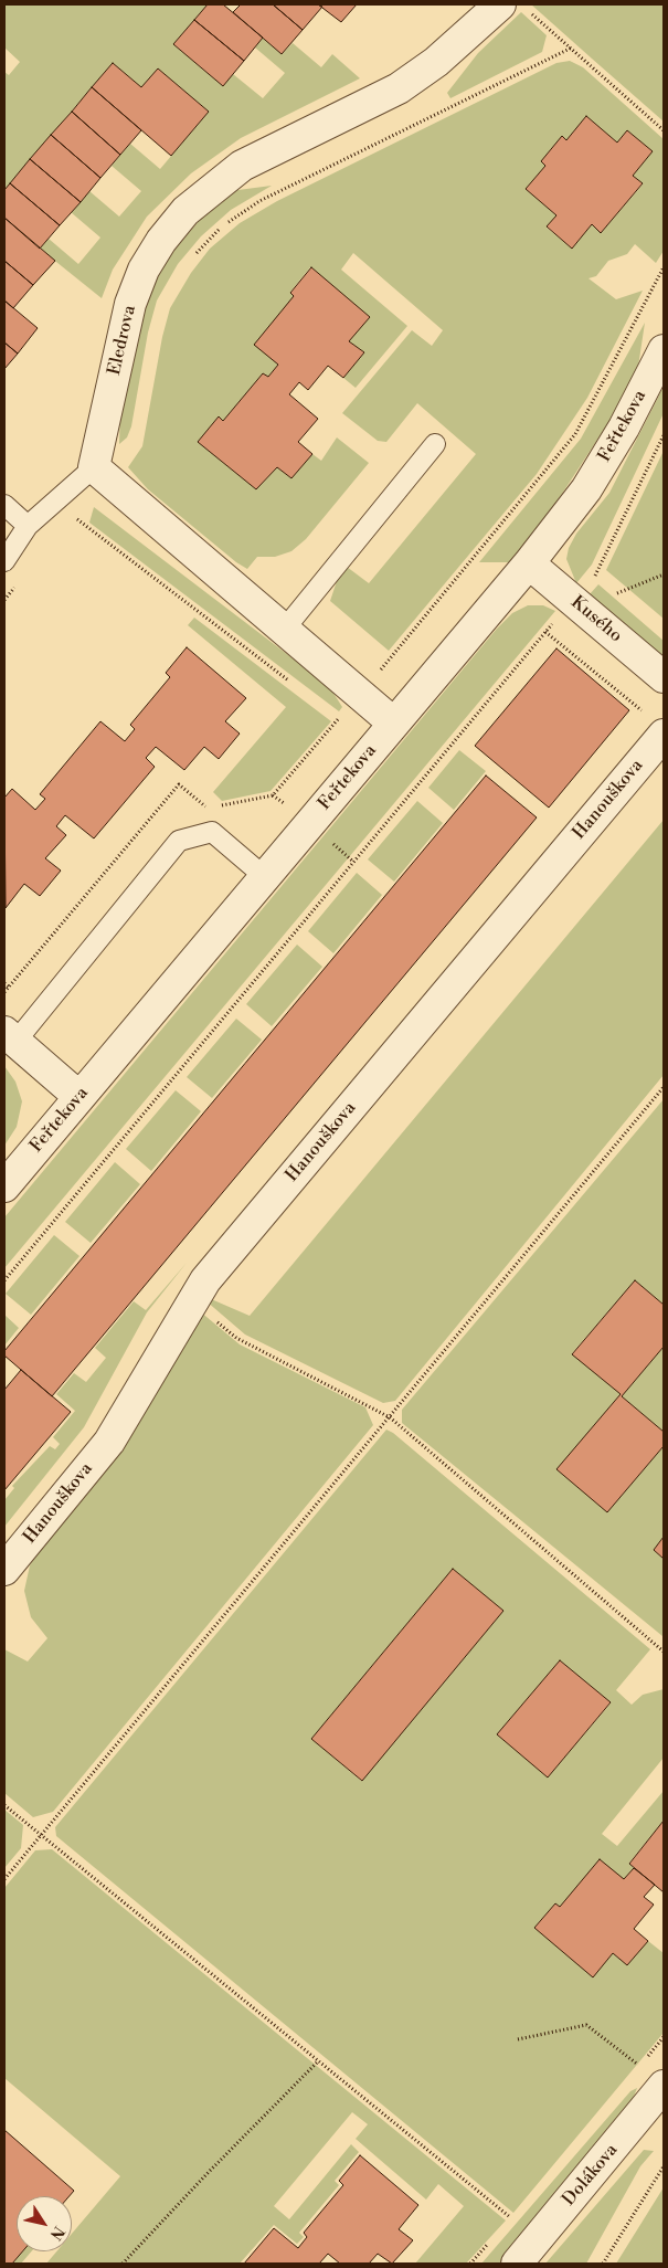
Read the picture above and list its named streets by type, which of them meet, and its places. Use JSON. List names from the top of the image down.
{
  "streets": {
    "street": [
      "Eledrova",
      "Feřtekova",
      "Kusého",
      "Hanouškova",
      "Dolákova"
    ]
  },
  "crossings": [
    ["Feřtekova", "Kusého"]
  ],
  "north": "bottom right"
}
